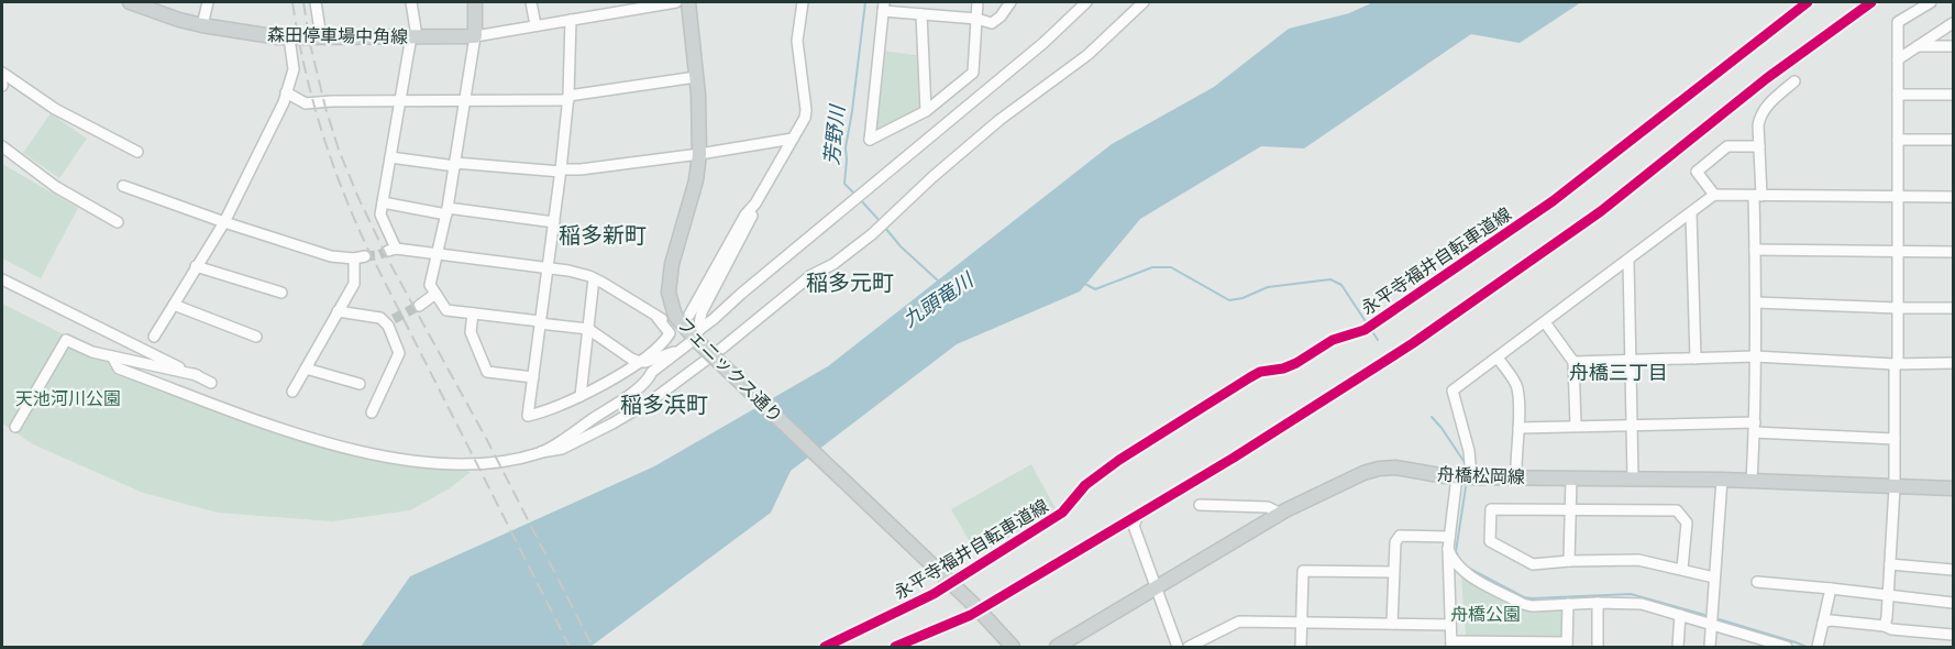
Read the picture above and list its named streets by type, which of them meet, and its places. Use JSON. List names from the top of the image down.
{
  "streets": {
    "main road": ["森田停車場中角線", "フェニックス通り", "舟橋松岡線"],
    "cycle path": ["永平寺福井自転車道線"]
  },
  "districts": [
    "稲多新町",
    "稲多元町",
    "舟橋三丁目",
    "稲多浜町"
  ],
  "water": ["芳野川", "九頭竜川"],
  "parks": ["天池河川公園", "舟橋公園"]
}
